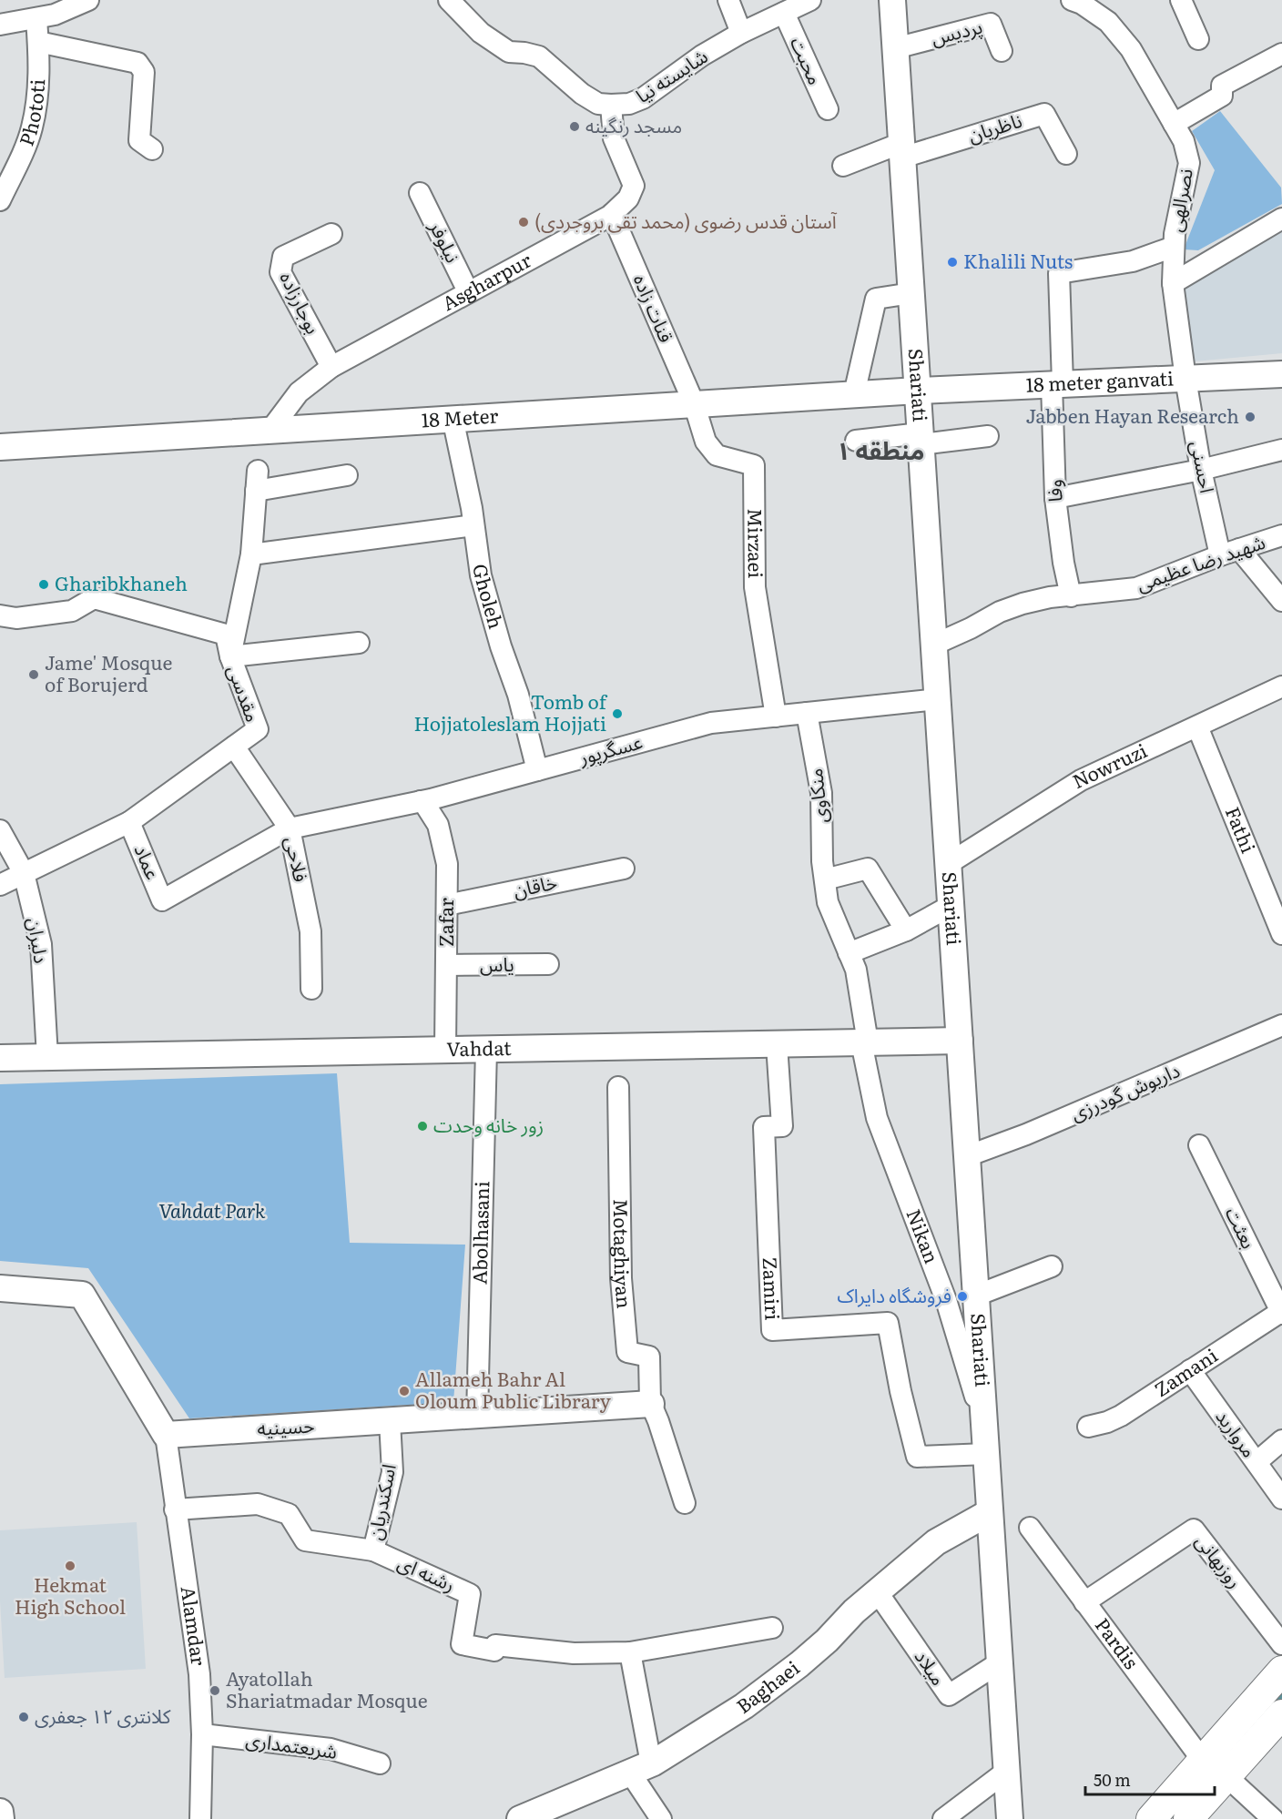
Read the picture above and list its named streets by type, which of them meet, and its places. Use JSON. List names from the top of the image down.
{
  "streets": {
    "street": [
      "پردیس",
      "محبت",
      "شایسته نیا",
      "Phototi",
      "ناظریان",
      "نصرالهی",
      "نیلوفر",
      "Asgharpur",
      "بوجارزاده",
      "قنات زاده",
      "18 meter ganvati",
      "Shariati",
      "18 Meter",
      "احسنی",
      "وفا",
      "Mirzaei",
      "شهید رضا عظیمی",
      "Gholeh",
      "مقدسی",
      "عسگرپور",
      "Nowruzi",
      "منکاوی",
      "Fathi",
      "فلاحی",
      "عماد",
      "خاقان",
      "Zafar",
      "دلیران",
      "یاس",
      "Vahdat",
      "داریوش گودرزی",
      "بعثت",
      "Abolhasani",
      "Nikan",
      "Motaghiyan",
      "Zamiri",
      "Zamani",
      "حسینیه",
      "مروارید",
      "اسکندریان",
      "روزبهانی",
      "رشنه ای",
      "Alamdar",
      "Pardis",
      "میلاد",
      "Baghaei",
      "شریعتمداری"
    ]
  },
  "crossings": [
    ["پردیس", "Shariati"],
    ["محبت", "شایسته نیا"],
    ["شایسته نیا", "Asgharpur"],
    ["ناظریان", "Shariati"],
    ["نصرالهی", "18 meter ganvati"],
    ["نصرالهی", "احسنی"],
    ["نصرالهی", "وفا"],
    ["نیلوفر", "Asgharpur"],
    ["Asgharpur", "بوجارزاده"],
    ["Asgharpur", "قنات زاده"],
    ["Asgharpur", "18 Meter"],
    ["قنات زاده", "18 Meter"],
    ["قنات زاده", "Mirzaei"],
    ["18 meter ganvati", "Shariati"],
    ["18 meter ganvati", "18 Meter"],
    ["18 meter ganvati", "احسنی"],
    ["18 meter ganvati", "وفا"],
    ["Shariati", "18 Meter"],
    ["Shariati", "شهید رضا عظیمی"],
    ["Shariati", "عسگرپور"],
    ["Shariati", "Nowruzi"],
    ["Shariati", "Vahdat"],
    ["Shariati", "داریوش گودرزی"],
    ["Shariati", "Nikan"],
    ["Shariati", "Zamiri"],
    ["Shariati", "میلاد"],
    ["Shariati", "Baghaei"],
    ["18 Meter", "Mirzaei"],
    ["18 Meter", "Gholeh"],
    ["احسنی", "شهید رضا عظیمی"],
    ["وفا", "شهید رضا عظیمی"],
    ["Mirzaei", "عسگرپور"],
    ["Gholeh", "عسگرپور"],
    ["مقدسی", "فلاحی"],
    ["مقدسی", "عماد"],
    ["عسگرپور", "منکاوی"],
    ["عسگرپور", "فلاحی"],
    ["عسگرپور", "عماد"],
    ["عسگرپور", "Zafar"],
    ["Nowruzi", "Fathi"],
    ["منکاوی", "Vahdat"],
    ["منکاوی", "Nikan"],
    ["فلاحی", "عماد"],
    ["عماد", "دلیران"],
    ["خاقان", "Zafar"],
    ["Zafar", "یاس"],
    ["Zafar", "Vahdat"],
    ["دلیران", "Vahdat"],
    ["Vahdat", "Abolhasani"],
    ["Vahdat", "Nikan"],
    ["Vahdat", "Zamiri"],
    ["بعثت", "Zamani"],
    ["Abolhasani", "حسینیه"],
    ["Nikan", "Zamiri"],
    ["Motaghiyan", "حسینیه"],
    ["Zamani", "مروارید"],
    ["حسینیه", "اسکندریان"],
    ["حسینیه", "Alamdar"],
    ["اسکندریان", "رشنه ای"],
    ["روزبهانی", "Pardis"],
    ["رشنه ای", "Alamdar"],
    ["Alamdar", "شریعتمداری"],
    ["میلاد", "Baghaei"]
  ],
  "districts": ["منطقه ۱"],
  "parks": ["Vahdat Park"],
  "places": [
    "مسجد رنگینه",
    "آستان قدس رضوی (محمد تقی بروجردی)",
    "Khalili Nuts",
    "Jabben Hayan Research",
    "Gharibkhaneh",
    "Jame' Mosque of Borujerd",
    "Tomb of Hojjatoleslam Hojjati",
    "زور خانه وحدت",
    "فروشگاه دایراک",
    "Allameh Bahr Al Oloum Public Library",
    "Hekmat High School",
    "Ayatollah Shariatmadar Mosque",
    "کلانتری ۱۲ جعفری"
  ],
  "scale_bar": "50 m"
}
